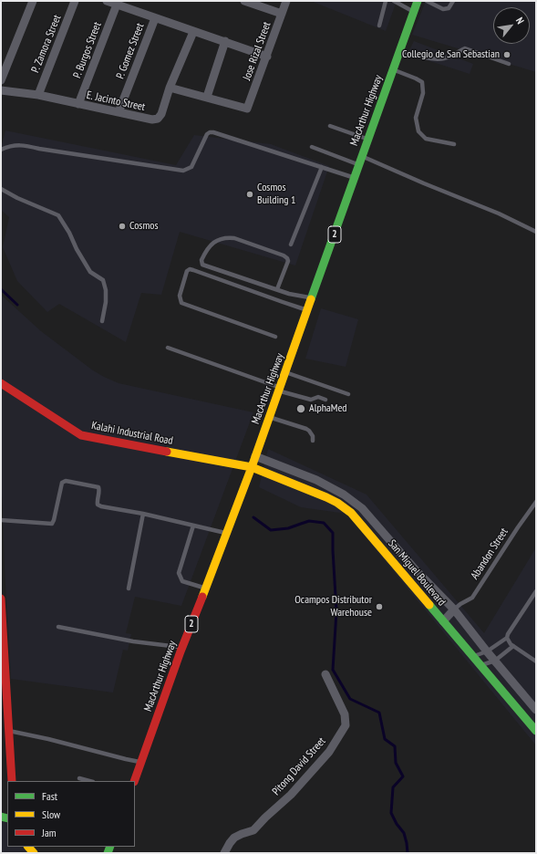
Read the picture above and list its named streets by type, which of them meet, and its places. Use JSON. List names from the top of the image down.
{
  "streets": {
    "main road": [
      "MacArthur Highway",
      "2",
      "Kalahi Industrial Road",
      "San Miguel Boulevard"
    ],
    "street": [
      "P. Zamora Street",
      "P. Burgos Street",
      "P. Gomez Street",
      "Jose Rizal Street",
      "E. Jacinto Street",
      "Pitong David Street"
    ],
    "lane": ["Abandon Street"]
  },
  "crossings": [
    ["P. Zamora Street", "E. Jacinto Street"],
    ["P. Burgos Street", "E. Jacinto Street"],
    ["P. Gomez Street", "E. Jacinto Street"],
    ["MacArthur Highway", "Kalahi Industrial Road"],
    ["MacArthur Highway", "San Miguel Boulevard"],
    ["Kalahi Industrial Road", "San Miguel Boulevard"],
    ["Abandon Street", "San Miguel Boulevard"]
  ],
  "places": [
    "Collegio de San Sebastian",
    "Cosmos Building 1",
    "Cosmos",
    "AlphaMed",
    "Ocampos Distributor Warehouse"
  ],
  "legend": ["Fast", "Slow", "Jam"],
  "north": "top right"
}
